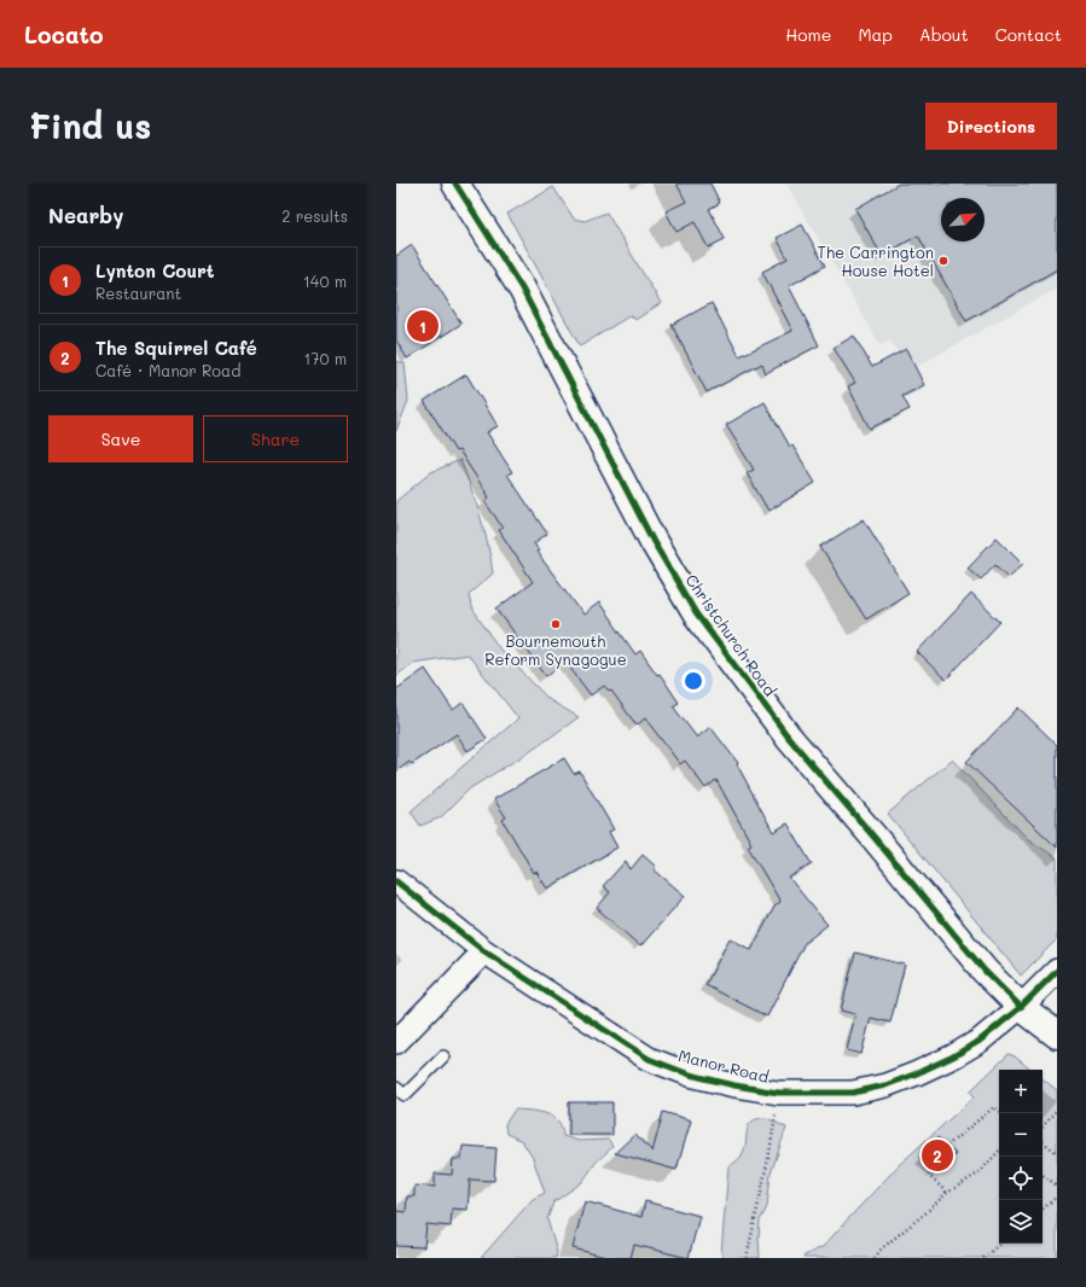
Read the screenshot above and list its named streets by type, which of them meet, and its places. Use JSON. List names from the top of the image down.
{
  "streets": {
    "main road": ["Christchurch Road"],
    "street": ["Manor Road"]
  },
  "crossings": [
    ["Christchurch Road", "Manor Road"]
  ],
  "places": ["The Carrington House Hotel", "Bournemouth Reform Synagogue"],
  "north": "top right",
  "page": {
    "header": "Locato",
    "nav": [
      "Home",
      "Map",
      "About",
      "Contact"
    ],
    "buttons": [
      "Directions",
      ["Save", "Share"]
    ],
    "title": "Find us",
    "heading": ["Nearby", "2 results"],
    "list": [
      {
        "mark": "1",
        "name": "Lynton Court",
        "note": "Restaurant",
        "value": "140 m"
      },
      {
        "mark": "2",
        "name": "The Squirrel Café",
        "note": "Café · Manor Road",
        "value": "170 m"
      }
    ],
    "pins": ["1", "2"],
    "map_buttons": ["+", "−"]
  }
}
